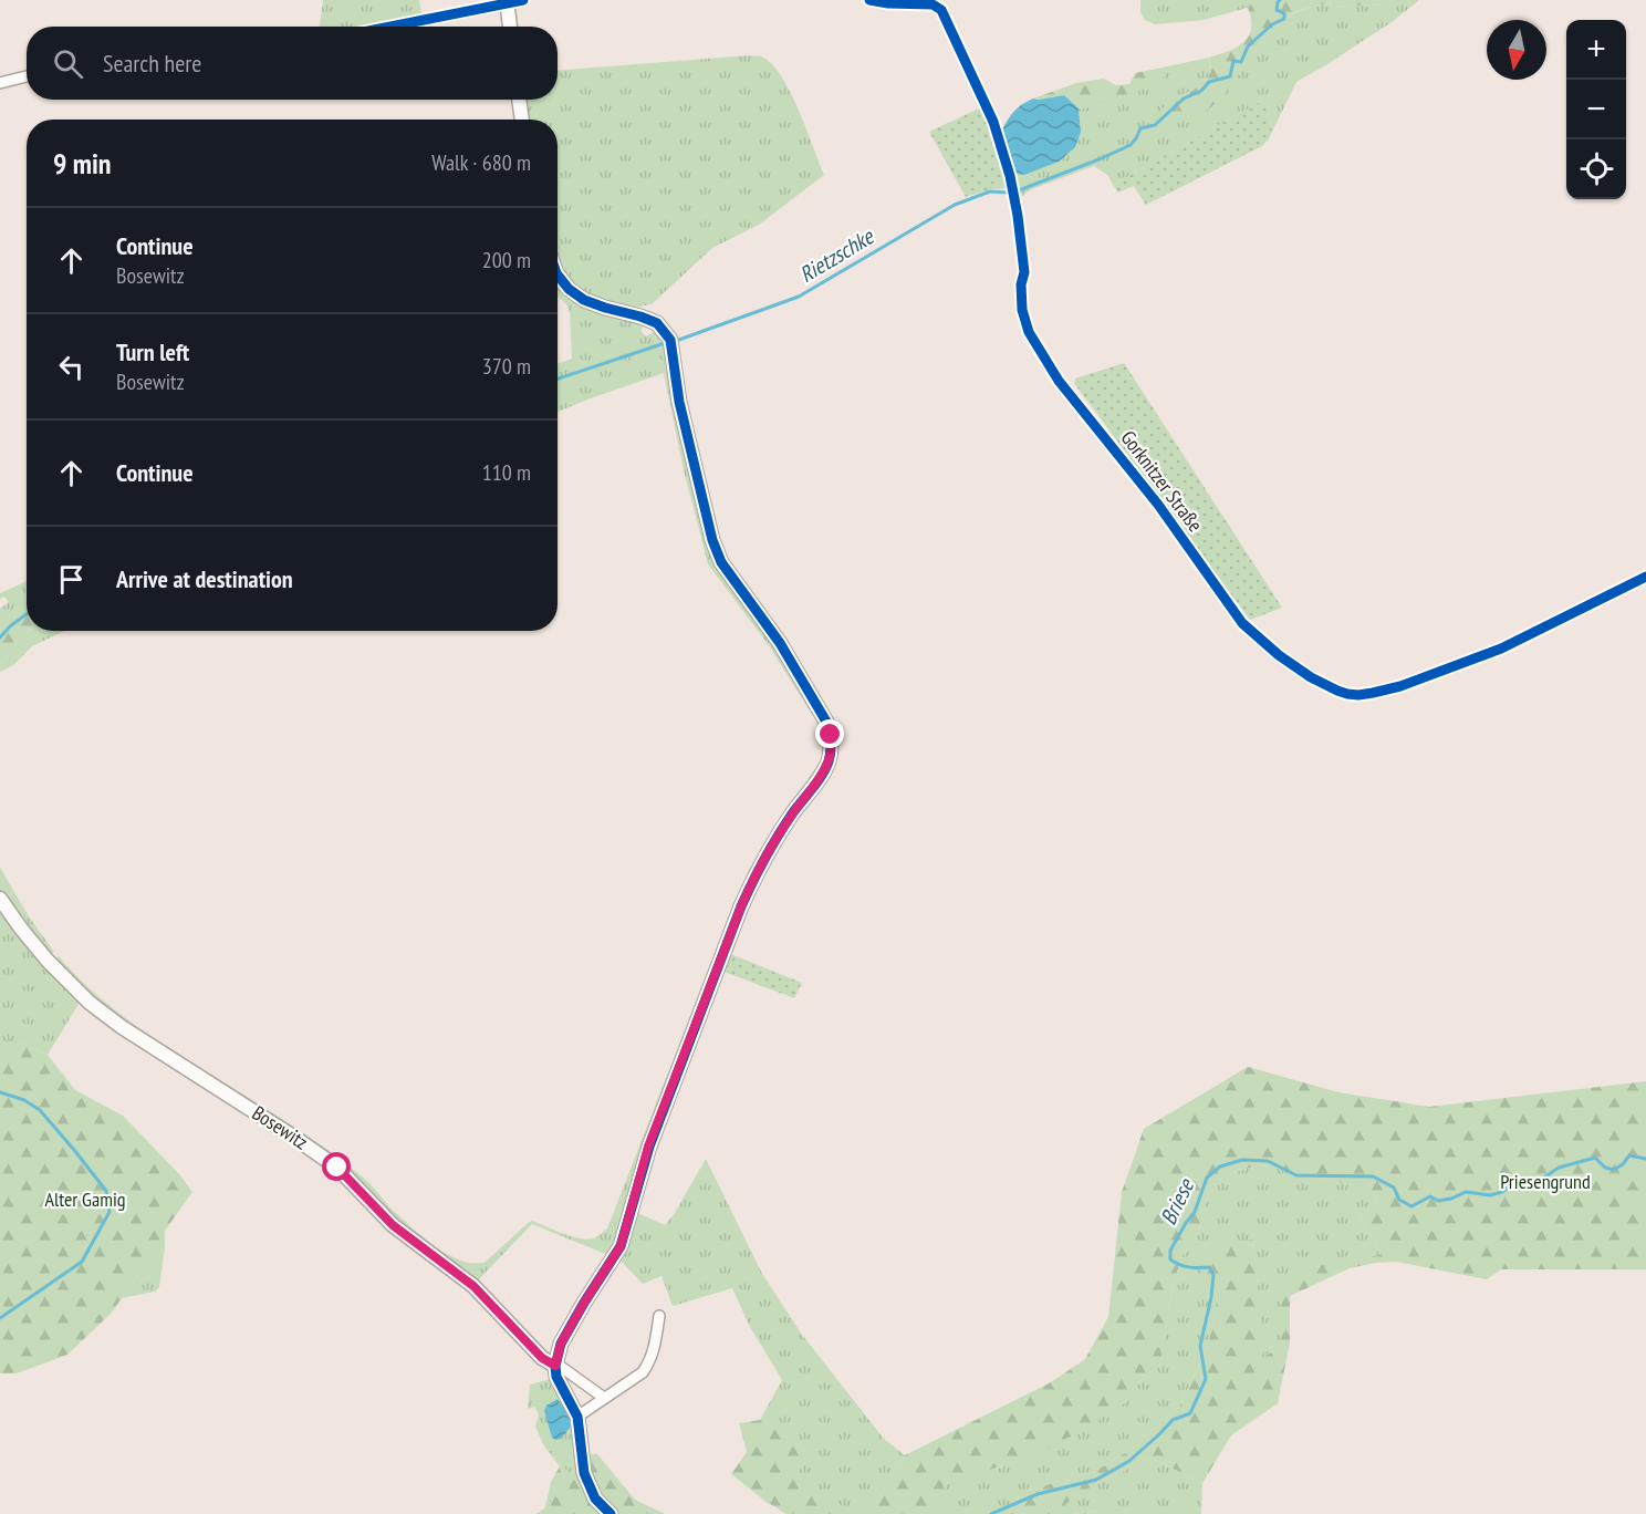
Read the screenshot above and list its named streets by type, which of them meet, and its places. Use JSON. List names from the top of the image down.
{
  "streets": {
    "street": ["Gorknitzer Straße", "Bosewitz"]
  },
  "water": ["Rietzschke", "Briese"],
  "parks": ["Priesengrund", "Alter Gamig"],
  "north": "bottom",
  "page": {
    "map_buttons": ["+", "−"],
    "search": "Search here",
    "heading": ["9 min", "Walk · 680 m"],
    "list": [
      ["Continue", "Bosewitz", "200 m"],
      ["Turn left", "Bosewitz", "370 m"],
      ["Continue", "110 m"],
      "Arrive at destination"
    ]
  }
}
